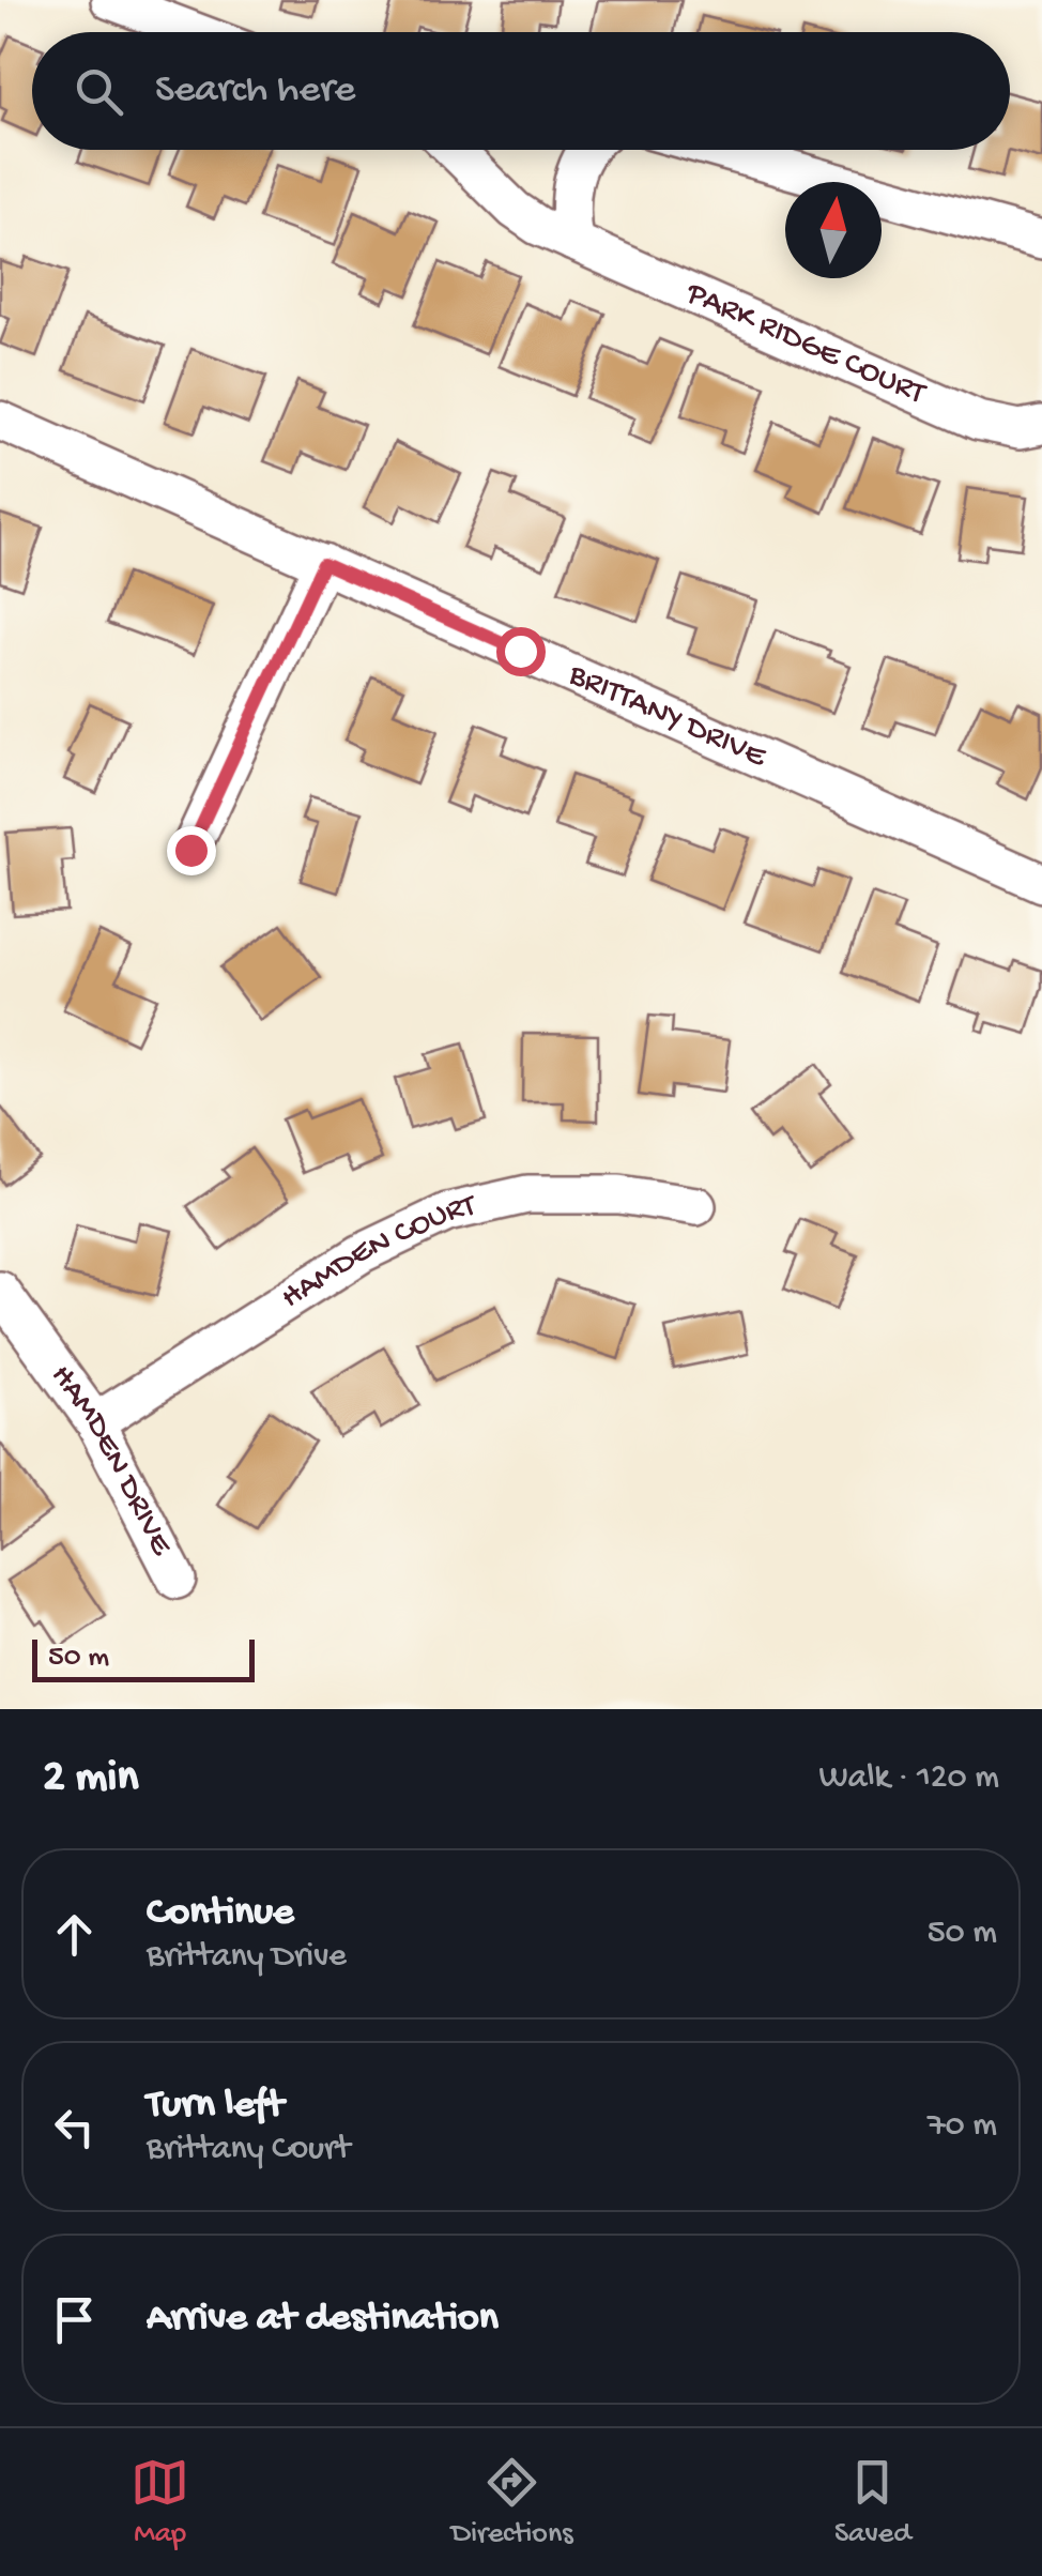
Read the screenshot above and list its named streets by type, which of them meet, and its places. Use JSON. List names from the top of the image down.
{
  "streets": {
    "street": [
      "PARK RIDGE COURT",
      "BRITTANY DRIVE",
      "HAMDEN COURT",
      "HAMDEN DRIVE"
    ]
  },
  "crossings": [
    ["HAMDEN COURT", "HAMDEN DRIVE"]
  ],
  "scale_bar": "50 m",
  "north": "top",
  "page": {
    "search": "Search here",
    "scale": "50 m",
    "heading": ["2 min", "Walk · 120 m"],
    "list": [
      ["Continue", "Brittany Drive", "50 m"],
      ["Turn left", "Brittany Court", "70 m"],
      "Arrive at destination"
    ],
    "nav": ["Map", "Directions", "Saved"]
  }
}
